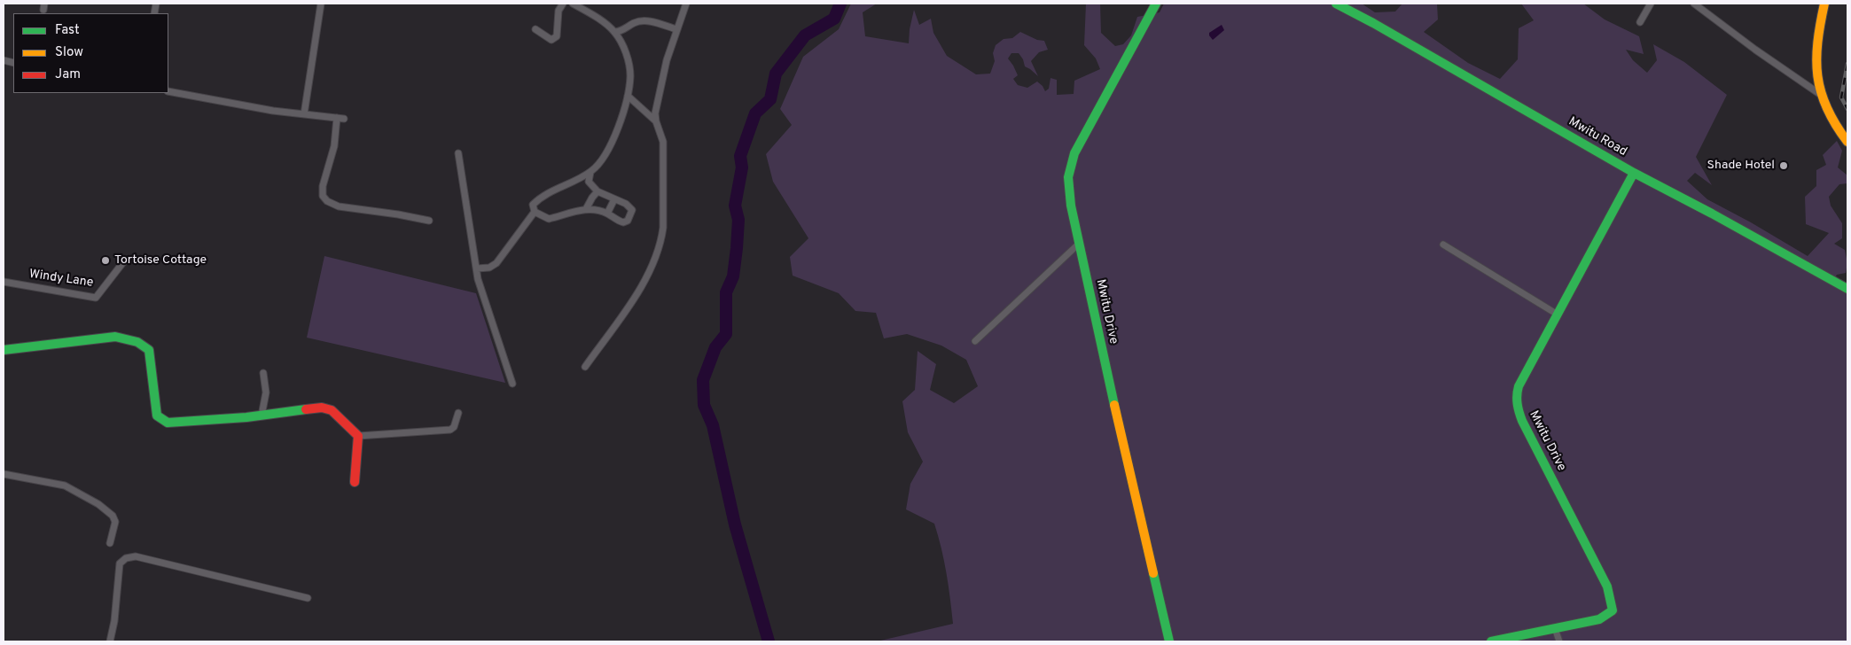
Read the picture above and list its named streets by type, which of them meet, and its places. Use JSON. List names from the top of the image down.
{
  "streets": {
    "street": ["Mwitu Road", "Windy Lane", "Mwitu Drive"]
  },
  "crossings": [
    ["Mwitu Road", "Mwitu Drive"]
  ],
  "places": ["Shade Hotel", "Tortoise Cottage"],
  "legend": ["Fast", "Slow", "Jam"]
}
